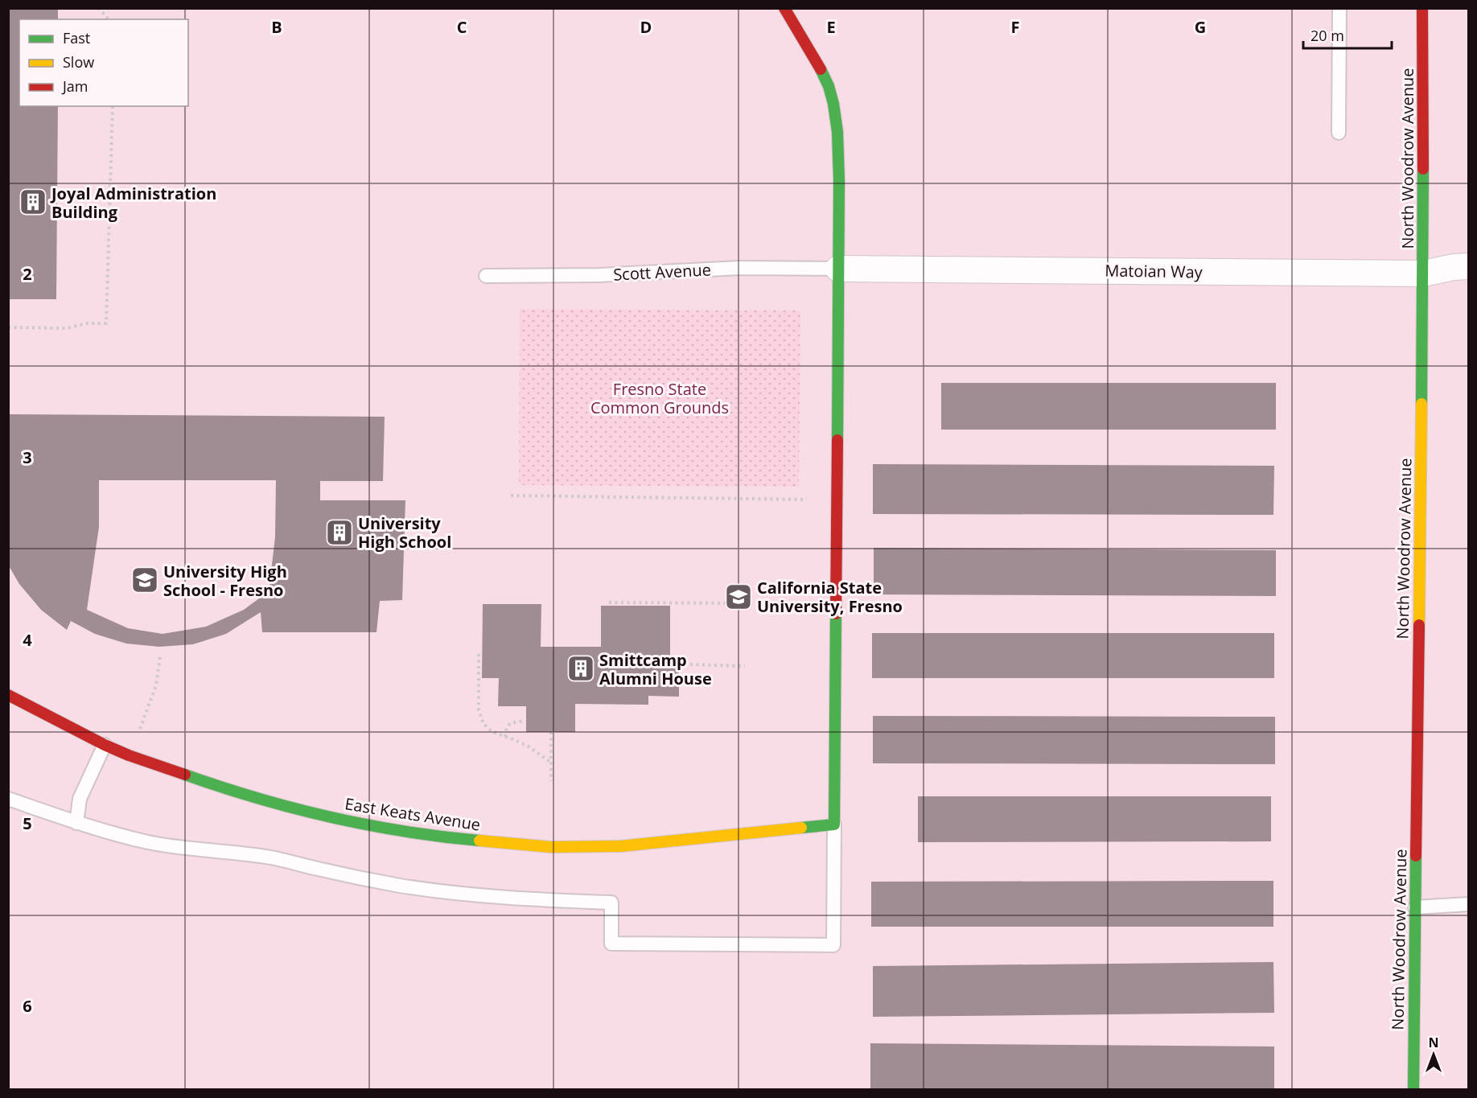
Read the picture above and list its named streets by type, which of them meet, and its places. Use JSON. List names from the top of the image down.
{
  "streets": {
    "street": ["North Woodrow Avenue", "Matoian Way", "East Keats Avenue"],
    "lane": ["Scott Avenue"]
  },
  "crossings": [
    ["North Woodrow Avenue", "Matoian Way"],
    ["Matoian Way", "Scott Avenue"]
  ],
  "parks": ["Fresno State Common Grounds"],
  "places": {
    "building": ["Joyal Administration Building", "University High School", "Smittcamp Alumni House"],
    "school or university": ["University High School - Fresno", "California State University, Fresno"]
  },
  "legend": ["Fast", "Slow", "Jam"],
  "scale_bar": "20 m",
  "north": "top",
  "grid": {
    "columns": [
      "B",
      "C",
      "D",
      "E",
      "F",
      "G"
    ],
    "rows": [
      "2",
      "3",
      "4",
      "5",
      "6"
    ]
  }
}
